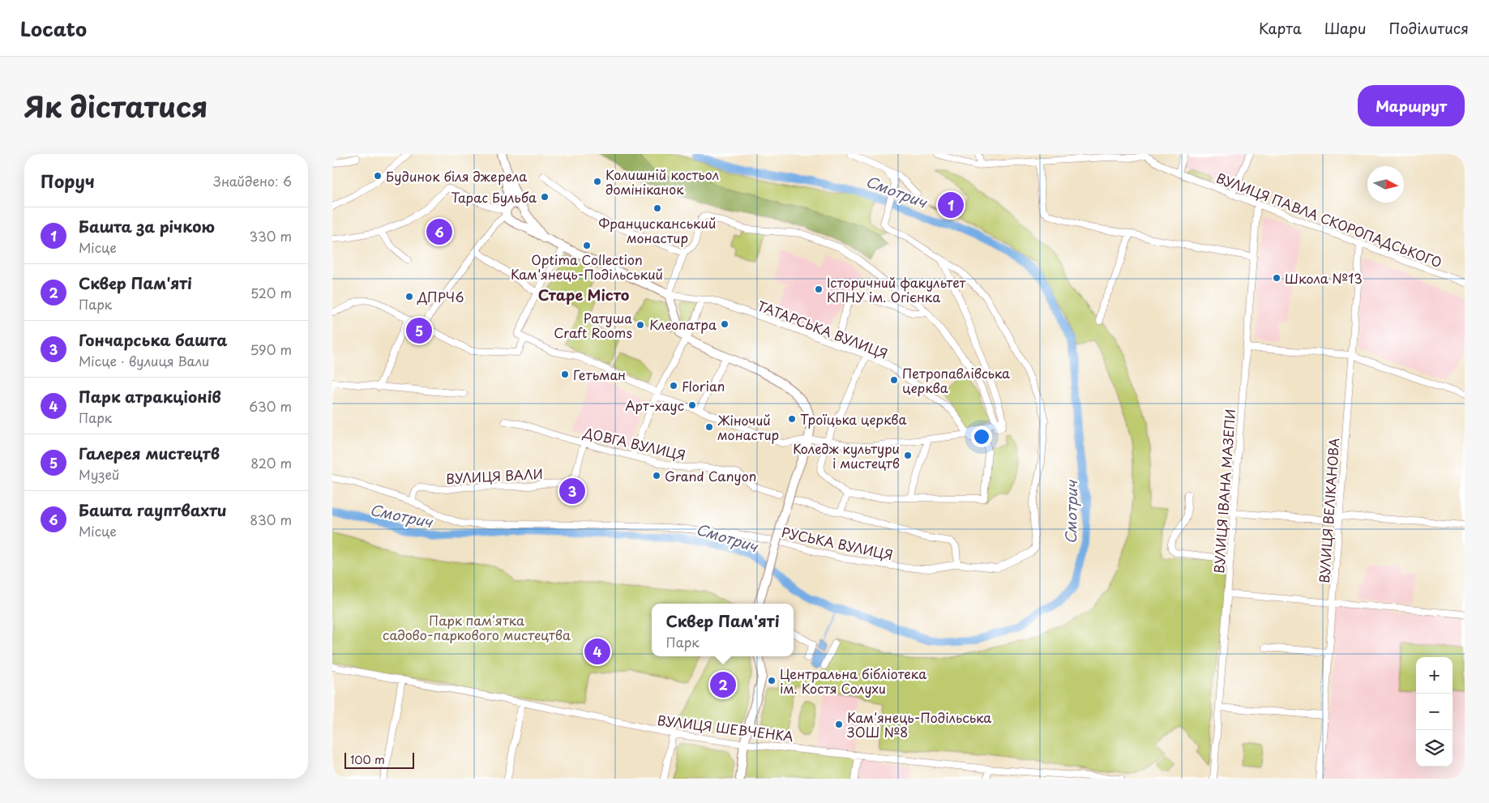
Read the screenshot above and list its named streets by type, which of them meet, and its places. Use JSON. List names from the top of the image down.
{
  "streets": {
    "street": [
      "ВУЛИЦЯ ПАВЛА СКОРОПАДСЬКОГО",
      "ТАТАРСЬКА ВУЛИЦЯ",
      "ДОВГА ВУЛИЦЯ",
      "ВУЛИЦЯ ВАЛИ",
      "ВУЛИЦЯ ІВАНА МАЗЕПИ",
      "ВУЛИЦЯ ВЕЛІКАНОВА",
      "РУСЬКА ВУЛИЦЯ",
      "ВУЛИЦЯ ШЕВЧЕНКА"
    ]
  },
  "crossings": [
    ["ВУЛИЦЯ ПАВЛА СКОРОПАДСЬКОГО", "ВУЛИЦЯ ІВАНА МАЗЕПИ"],
    ["ВУЛИЦЯ ПАВЛА СКОРОПАДСЬКОГО", "ВУЛИЦЯ ВЕЛІКАНОВА"],
    ["ДОВГА ВУЛИЦЯ", "ВУЛИЦЯ ВАЛИ"],
    ["ВУЛИЦЯ ВАЛИ", "РУСЬКА ВУЛИЦЯ"]
  ],
  "districts": ["Старе Місто"],
  "water": ["Смотрич"],
  "parks": ["Парк пам'ятка садово-паркового мистецтва"],
  "places": [
    "Будинок біля джерела",
    "Колишній костьол домініканок",
    "Тарас Бульба",
    "Францисканський монастир",
    "Optima Collection Кам'янець-Подільський",
    "Школа №13",
    "Історичний факультет КПНУ ім. Огієнка",
    "ДПРЧ6",
    "Клеопатра",
    "Ратуша Craft Rooms",
    "Гетьман",
    "Петропавлівська церква",
    "Florian",
    "Арт-хаус",
    "Троїцька церква",
    "Жіночий монастир",
    "Коледж культури і мистецтв",
    "Grand Canyon",
    "Центральна бібліотека ім. Костя Солухи",
    "Кам'янець-Подільська ЗОШ №8"
  ],
  "scale_bar": "100 m",
  "north": "right",
  "page": {
    "header": "Locato",
    "nav": ["Карта", "Шари", "Поділитися"],
    "title": "Як дістатися",
    "buttons": "Маршрут",
    "heading": ["Поруч", "Знайдено: 6"],
    "pins": [
      "1",
      "6",
      "5",
      "3",
      "4",
      "2"
    ],
    "list": [
      {
        "mark": "1",
        "name": "Башта за річкою",
        "note": "Місце",
        "value": "330 m"
      },
      {
        "mark": "2",
        "name": "Сквер Пам'яті",
        "note": "Парк",
        "value": "520 m"
      },
      {
        "mark": "3",
        "name": "Гончарська башта",
        "note": "Місце · вулиця Вали",
        "value": "590 m"
      },
      {
        "mark": "4",
        "name": "Парк атракціонів",
        "note": "Парк",
        "value": "630 m"
      },
      {
        "mark": "5",
        "name": "Галерея мистецтв",
        "note": "Музей",
        "value": "820 m"
      },
      {
        "mark": "6",
        "name": "Башта гауптвахти",
        "note": "Місце",
        "value": "830 m"
      }
    ],
    "popup": ["Сквер Пам'яті", "Парк"],
    "map_buttons": ["+", "−"],
    "scale": "100 m"
  }
}
